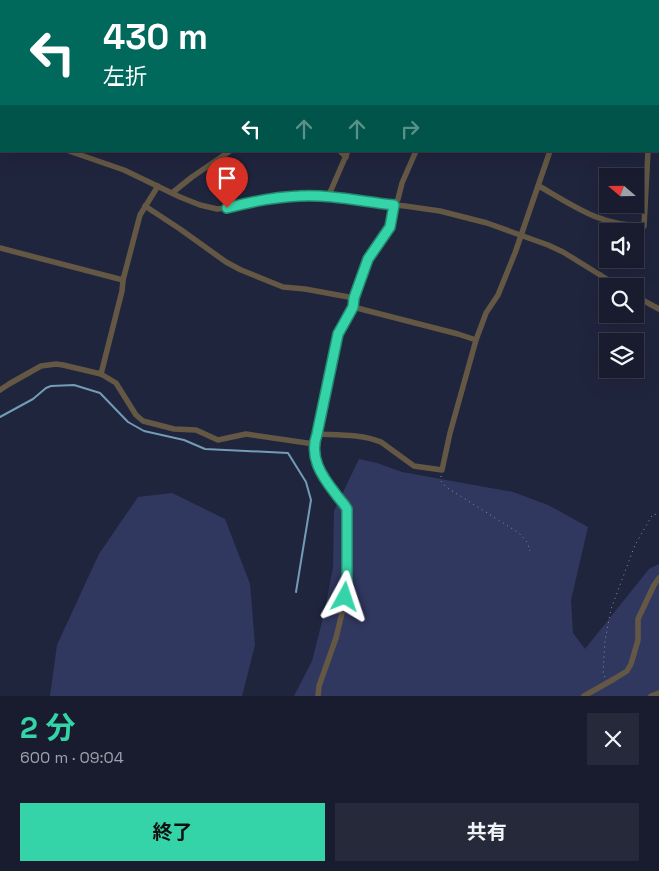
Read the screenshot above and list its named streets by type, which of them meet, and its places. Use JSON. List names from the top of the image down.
{
  "north": "left",
  "page": {
    "turn": ["430 m", "左折"],
    "heading": ["2 分", "600 m · 09:04"],
    "buttons": ["終了", "共有"]
  }
}
